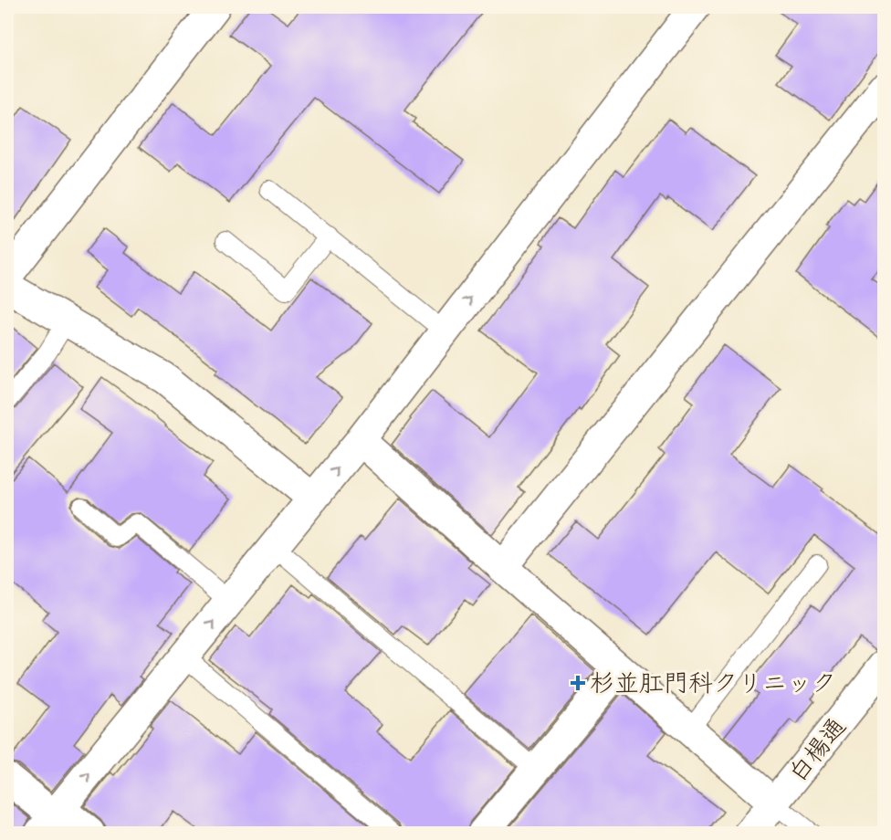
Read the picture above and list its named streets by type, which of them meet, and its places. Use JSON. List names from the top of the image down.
{
  "streets": {
    "street": ["白楊通"]
  },
  "places": {
    "health": ["杉並肛門科クリニック"]
  }
}
